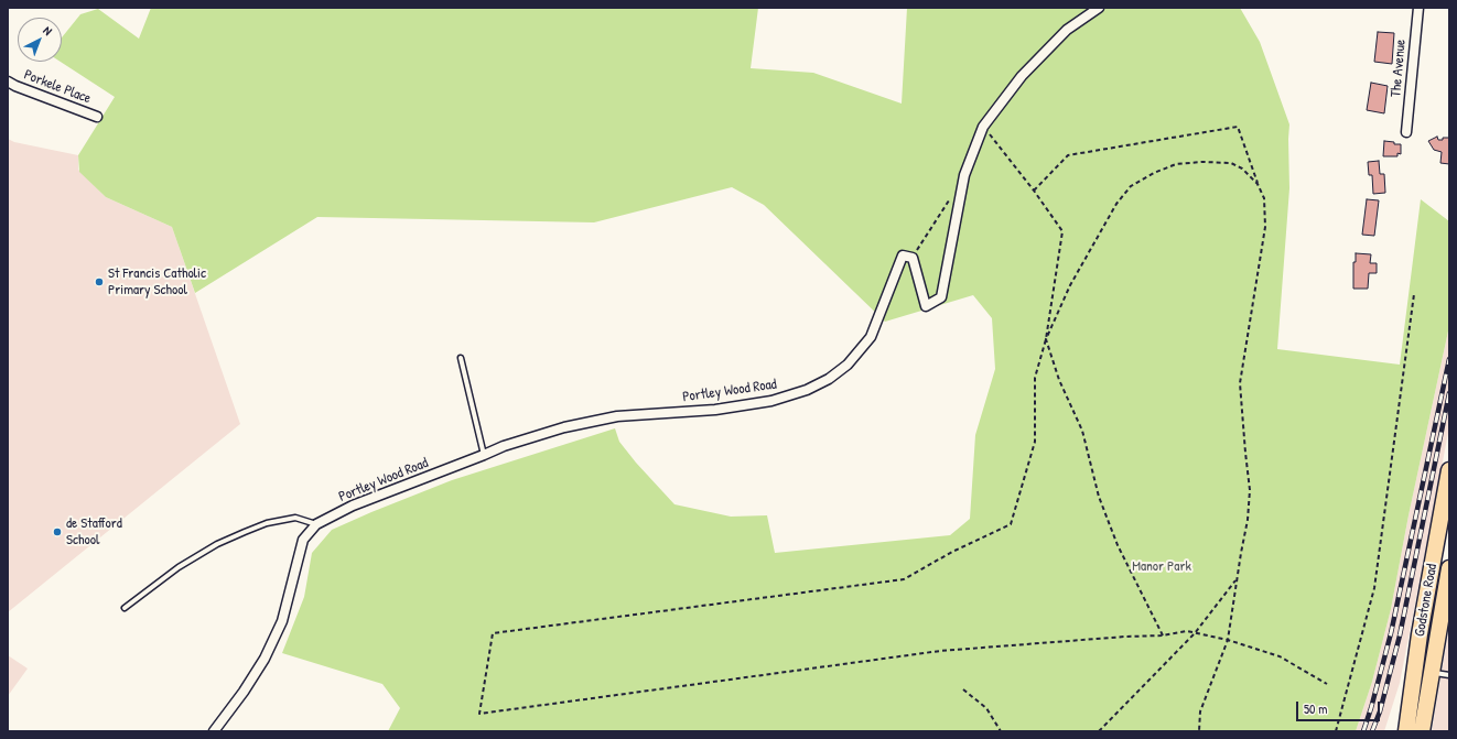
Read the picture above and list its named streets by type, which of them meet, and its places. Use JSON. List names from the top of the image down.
{
  "streets": {
    "highway": ["Godstone Road"],
    "street": ["The Avenue", "Porkele Place", "Portley Wood Road"]
  },
  "parks": ["Manor Park"],
  "places": ["St Francis Catholic Primary School", "de Stafford School"],
  "scale_bar": "50 m",
  "north": "top right"
}
